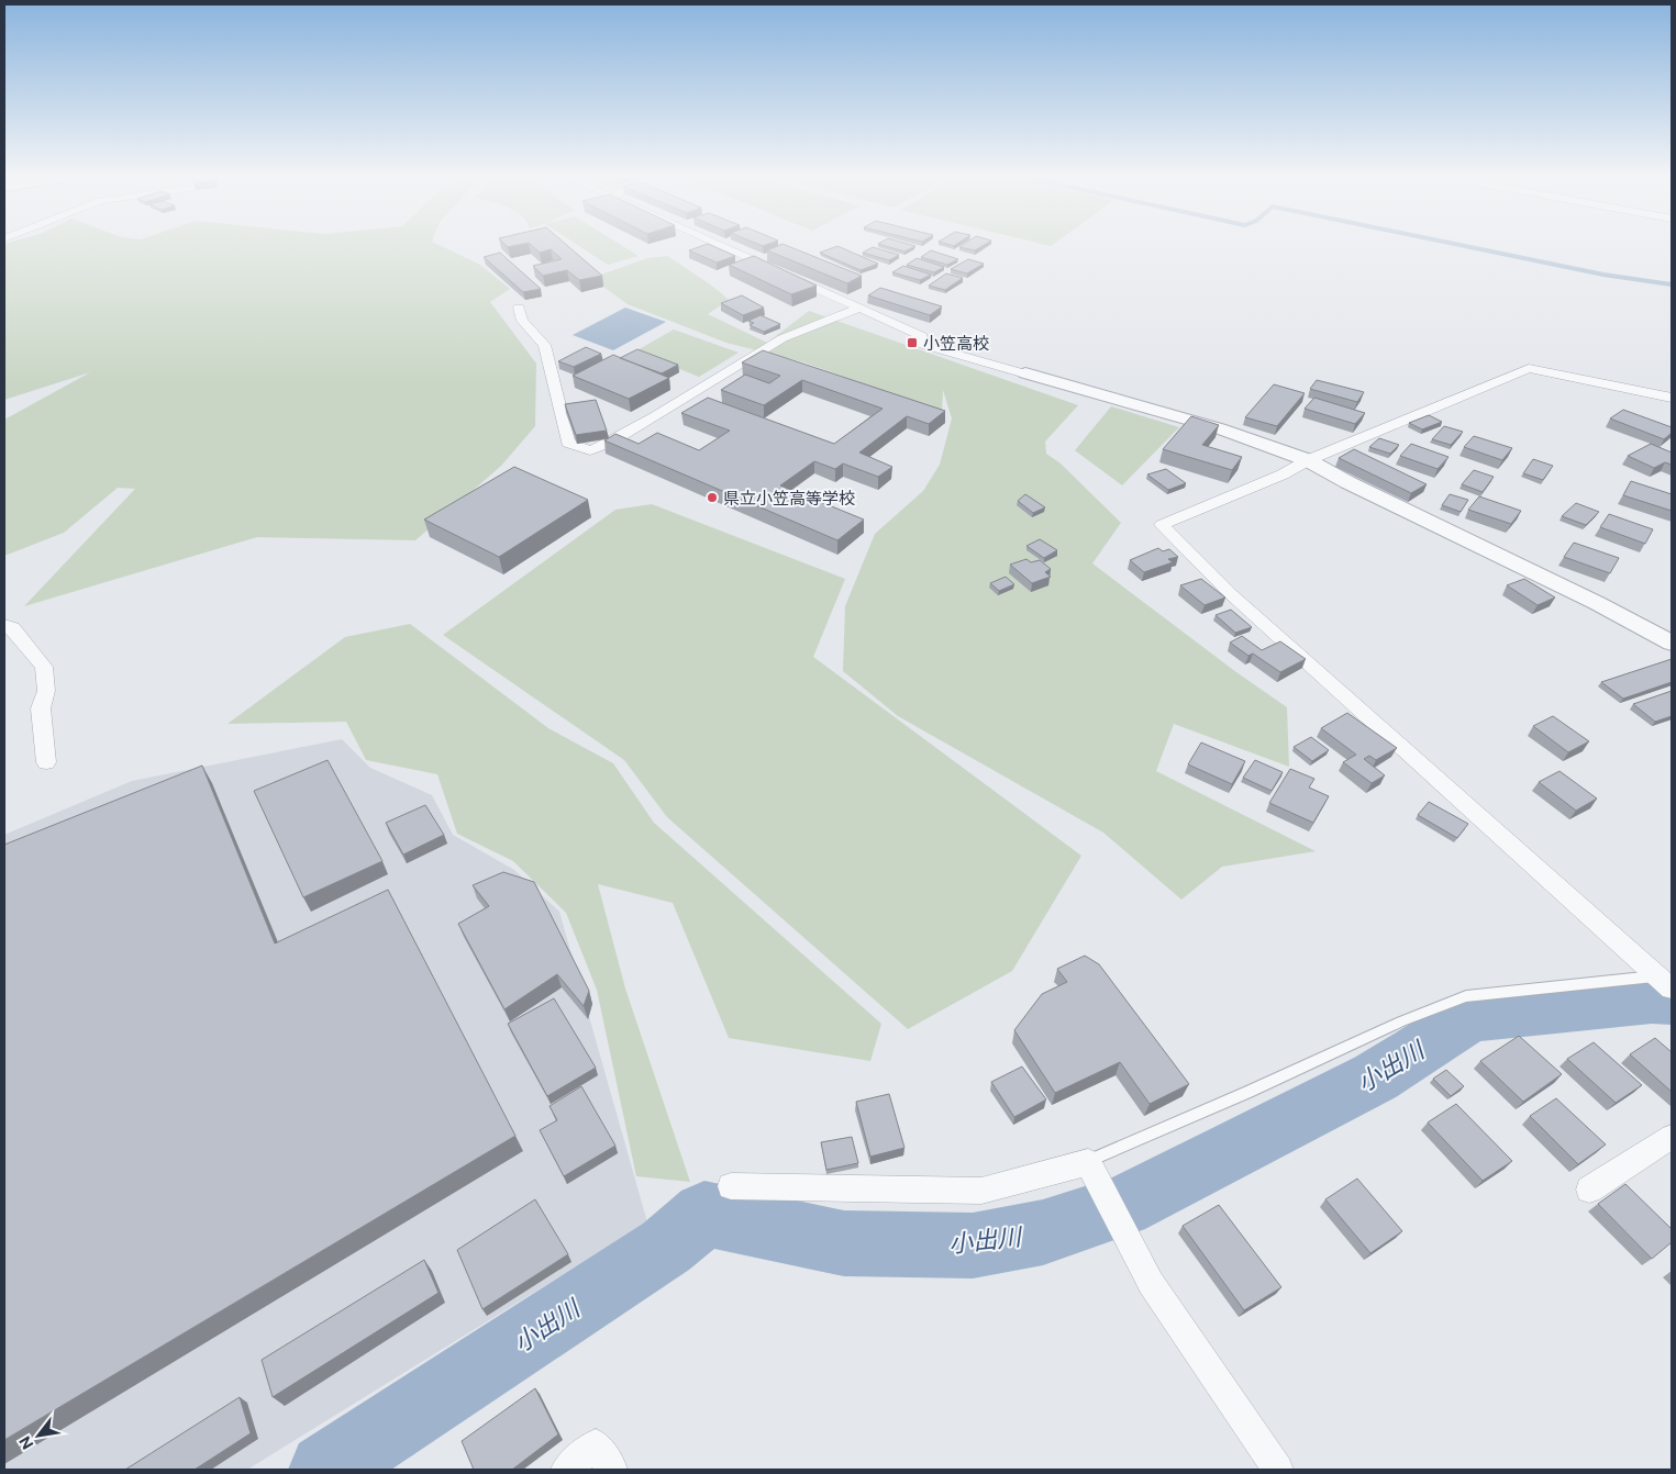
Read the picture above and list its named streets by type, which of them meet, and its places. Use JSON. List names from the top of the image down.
{
  "water": ["小出川"],
  "places": {
    "transit": ["小笠高校"],
    "other": ["県立小笠高等学校"]
  },
  "north": "bottom left"
}
